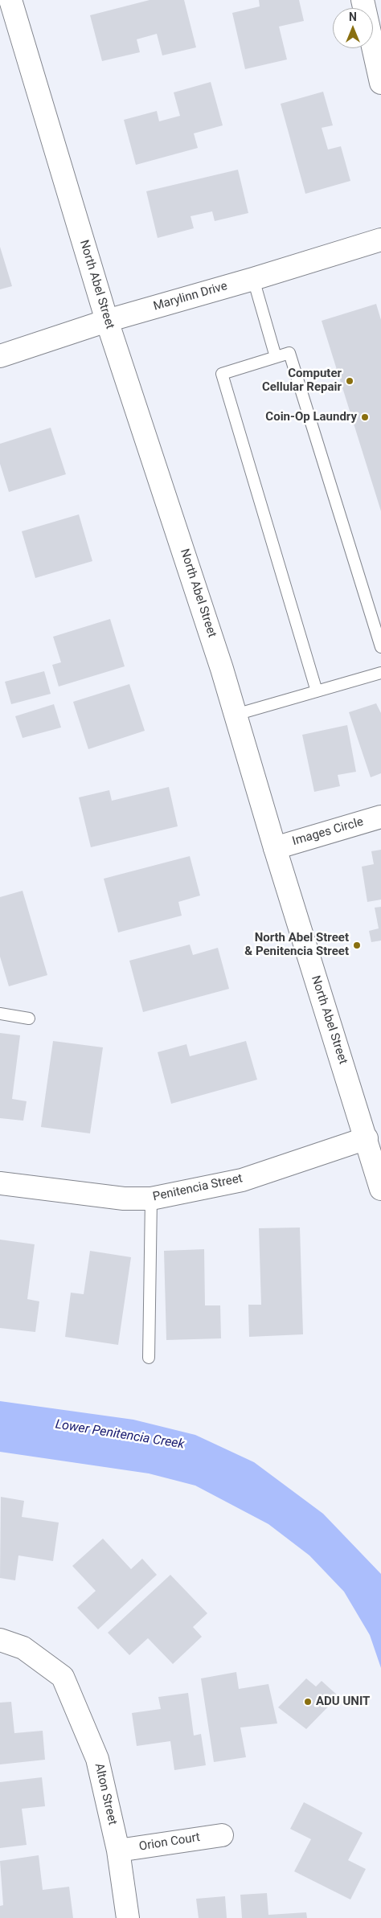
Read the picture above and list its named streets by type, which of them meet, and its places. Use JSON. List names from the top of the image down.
{
  "streets": {
    "main road": [
      "North Abel Street",
      "Marylinn Drive",
      "Images Circle",
      "Penitencia Street",
      "Alton Street",
      "Orion Court"
    ]
  },
  "crossings": [
    ["North Abel Street", "Marylinn Drive"],
    ["North Abel Street", "Images Circle"],
    ["North Abel Street", "Penitencia Street"],
    ["Alton Street", "Orion Court"]
  ],
  "water": ["Lower Penitencia Creek"],
  "places": [
    "Computer Cellular Repair",
    "Coin-Op Laundry",
    "North Abel Street & Penitencia Street",
    "ADU UNIT"
  ],
  "north": "top"
}
